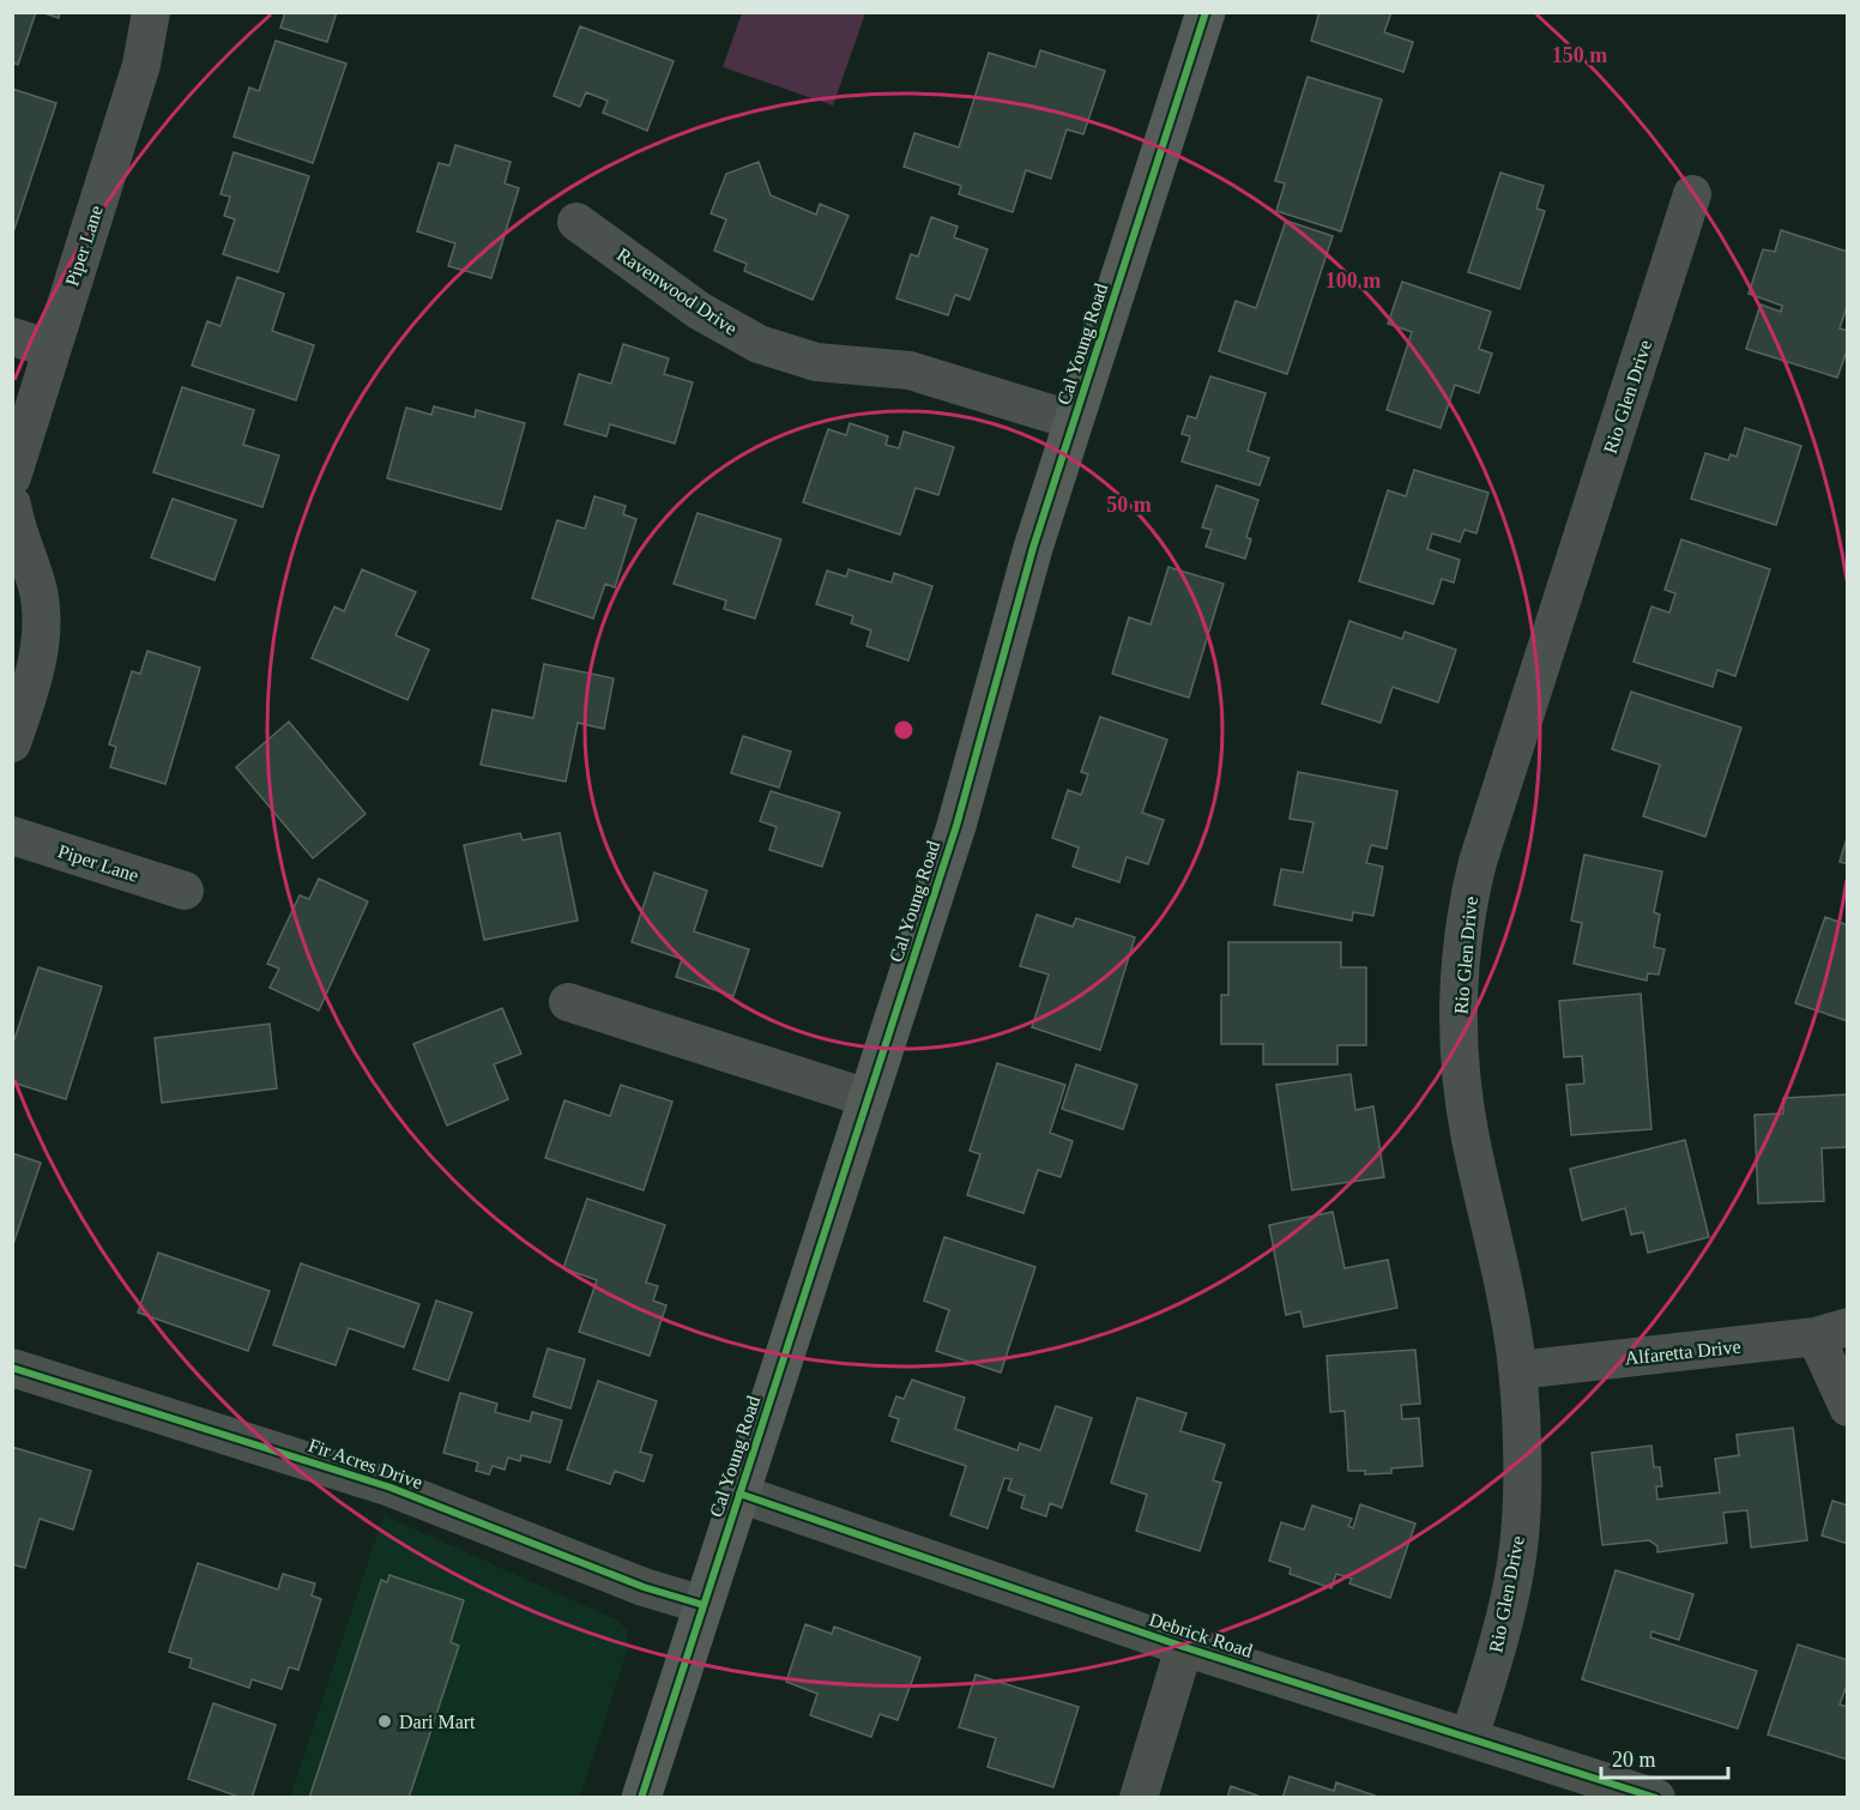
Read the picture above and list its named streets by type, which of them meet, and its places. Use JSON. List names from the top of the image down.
{
  "streets": {
    "main road": ["Cal Young Road"],
    "street": [
      "Piper Lane",
      "Ravenwood Drive",
      "Rio Glen Drive",
      "Alfaretta Drive",
      "Fir Acres Drive",
      "Debrick Road"
    ]
  },
  "crossings": [
    ["Ravenwood Drive", "Cal Young Road"],
    ["Cal Young Road", "Fir Acres Drive"],
    ["Cal Young Road", "Debrick Road"],
    ["Rio Glen Drive", "Alfaretta Drive"],
    ["Rio Glen Drive", "Debrick Road"]
  ],
  "places": ["Dari Mart"],
  "scale_bar": "20 m",
  "rings": ["150 m", "100 m", "50 m"]
}
